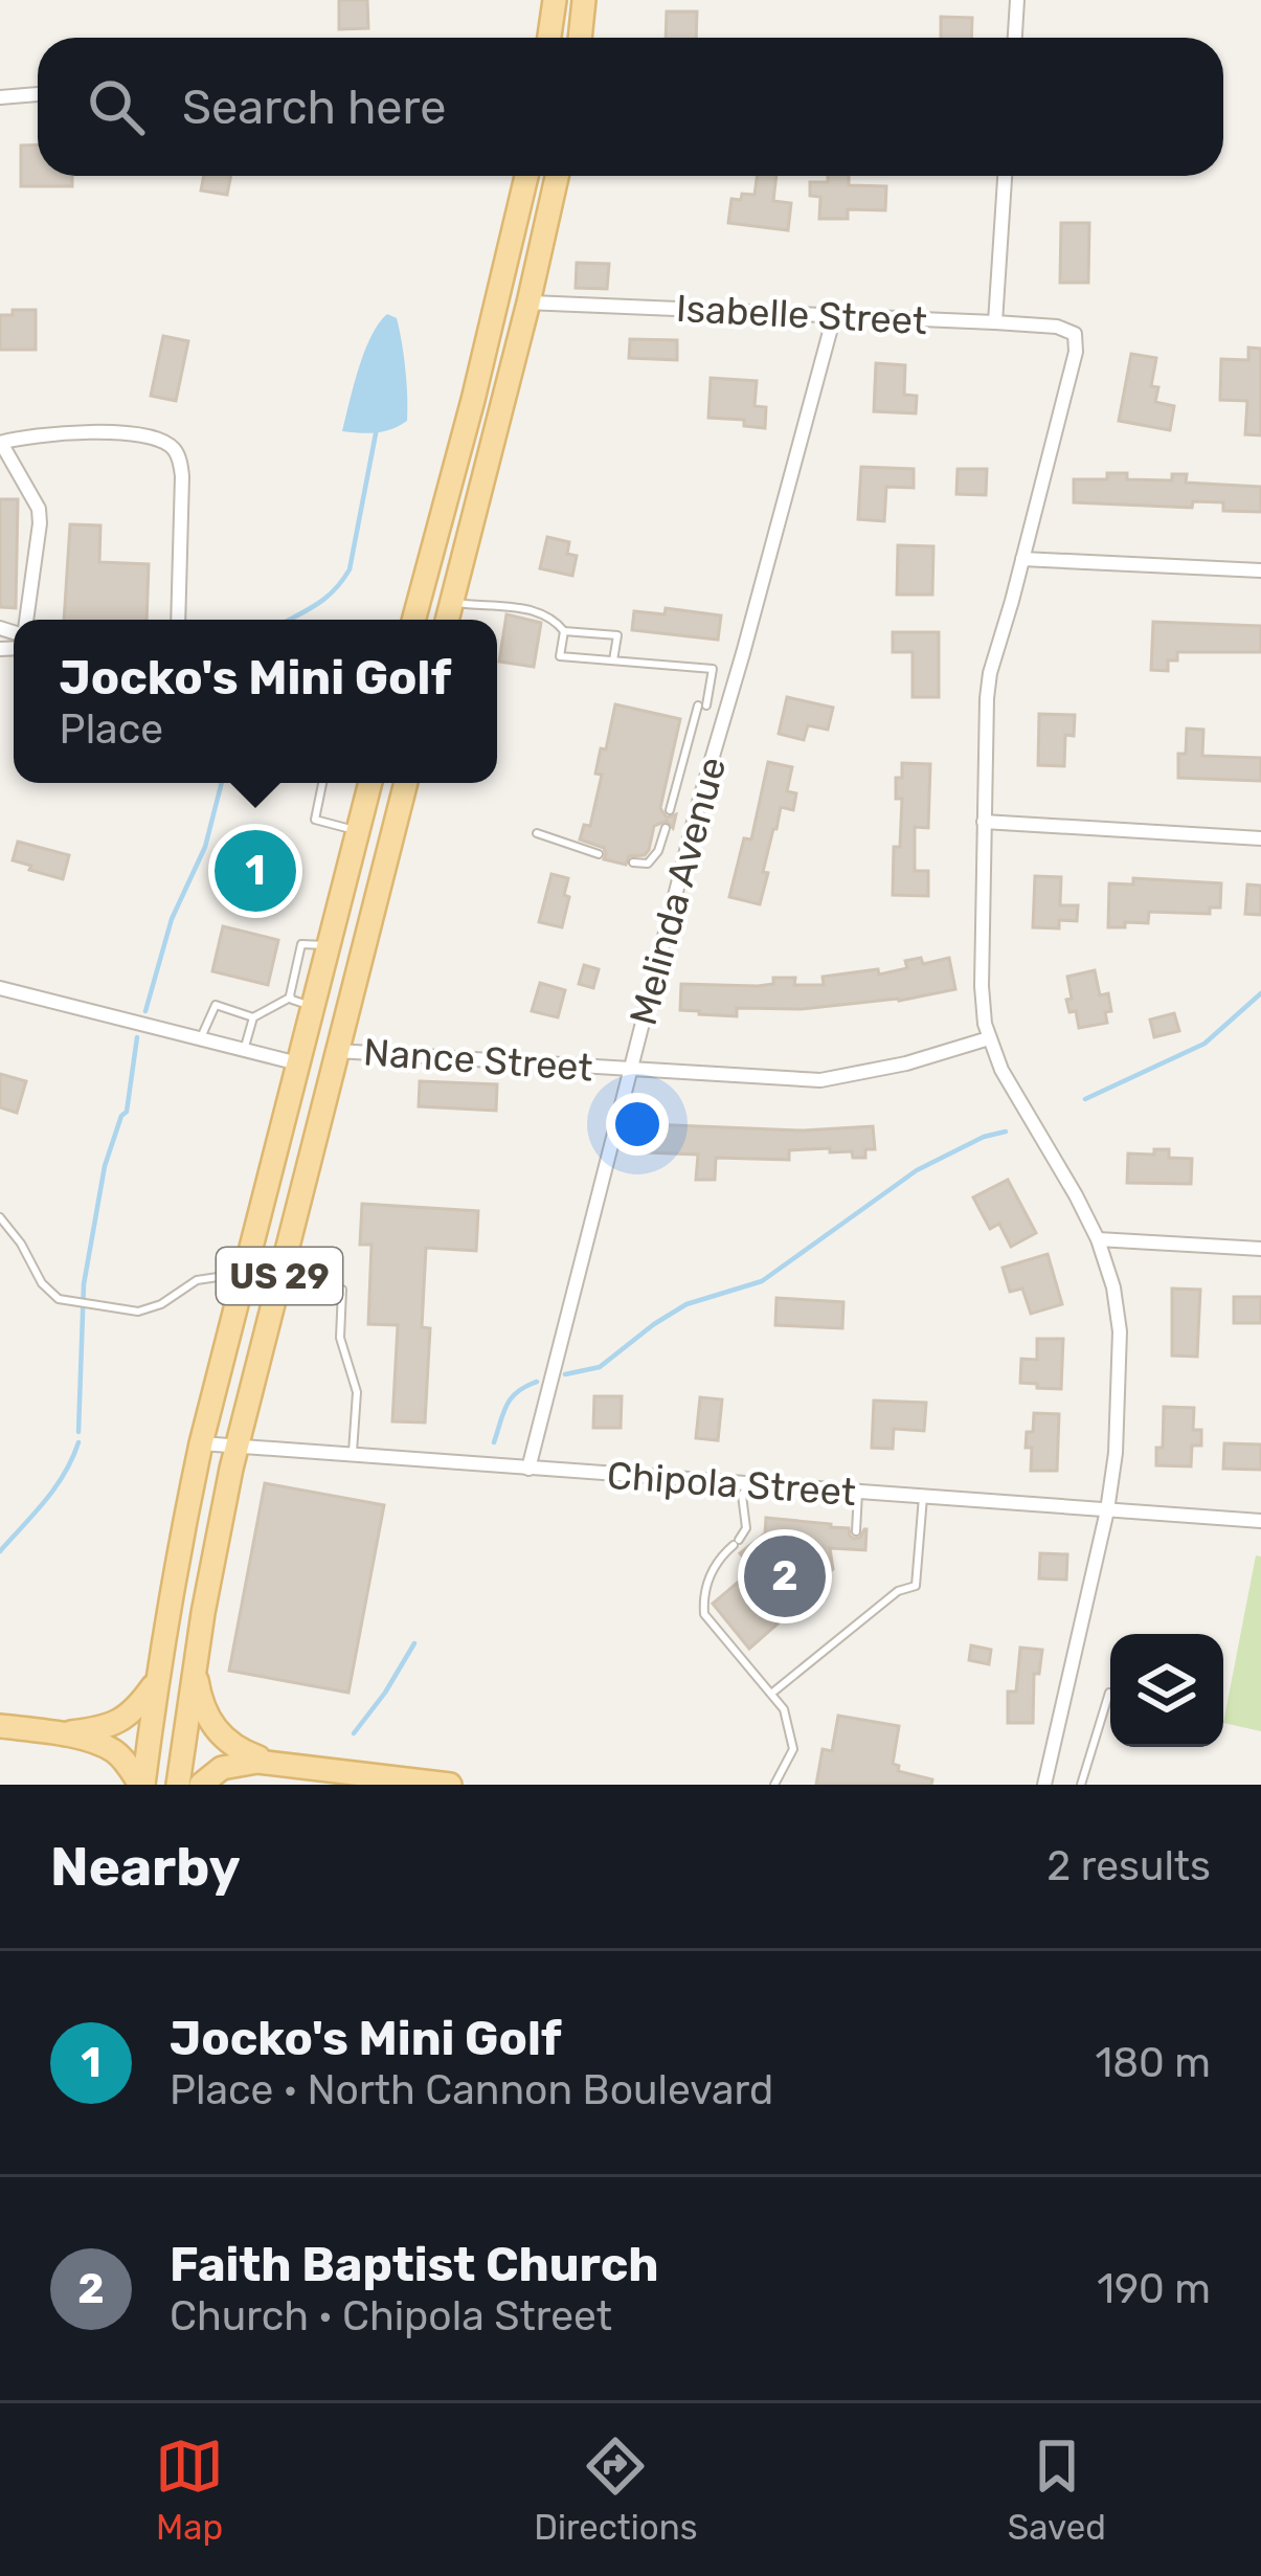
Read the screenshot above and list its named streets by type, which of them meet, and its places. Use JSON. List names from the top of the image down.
{
  "streets": {
    "main road": ["US 29"],
    "street": [
      "Isabelle Street",
      "Melinda Avenue",
      "Nance Street",
      "Chipola Street"
    ]
  },
  "crossings": [
    ["Isabelle Street", "Melinda Avenue"],
    ["Melinda Avenue", "Nance Street"],
    ["Melinda Avenue", "Chipola Street"],
    ["Nance Street", "US 29"],
    ["US 29", "Chipola Street"]
  ],
  "page": {
    "search": "Search here",
    "popup": ["Jocko's Mini Golf", "Place"],
    "pins": ["1", "2"],
    "heading": ["Nearby", "2 results"],
    "list": [
      {
        "mark": "1",
        "name": "Jocko's Mini Golf",
        "note": "Place · North Cannon Boulevard",
        "value": "180 m"
      },
      {
        "mark": "2",
        "name": "Faith Baptist Church",
        "note": "Church · Chipola Street",
        "value": "190 m"
      }
    ],
    "nav": ["Map", "Directions", "Saved"]
  }
}
